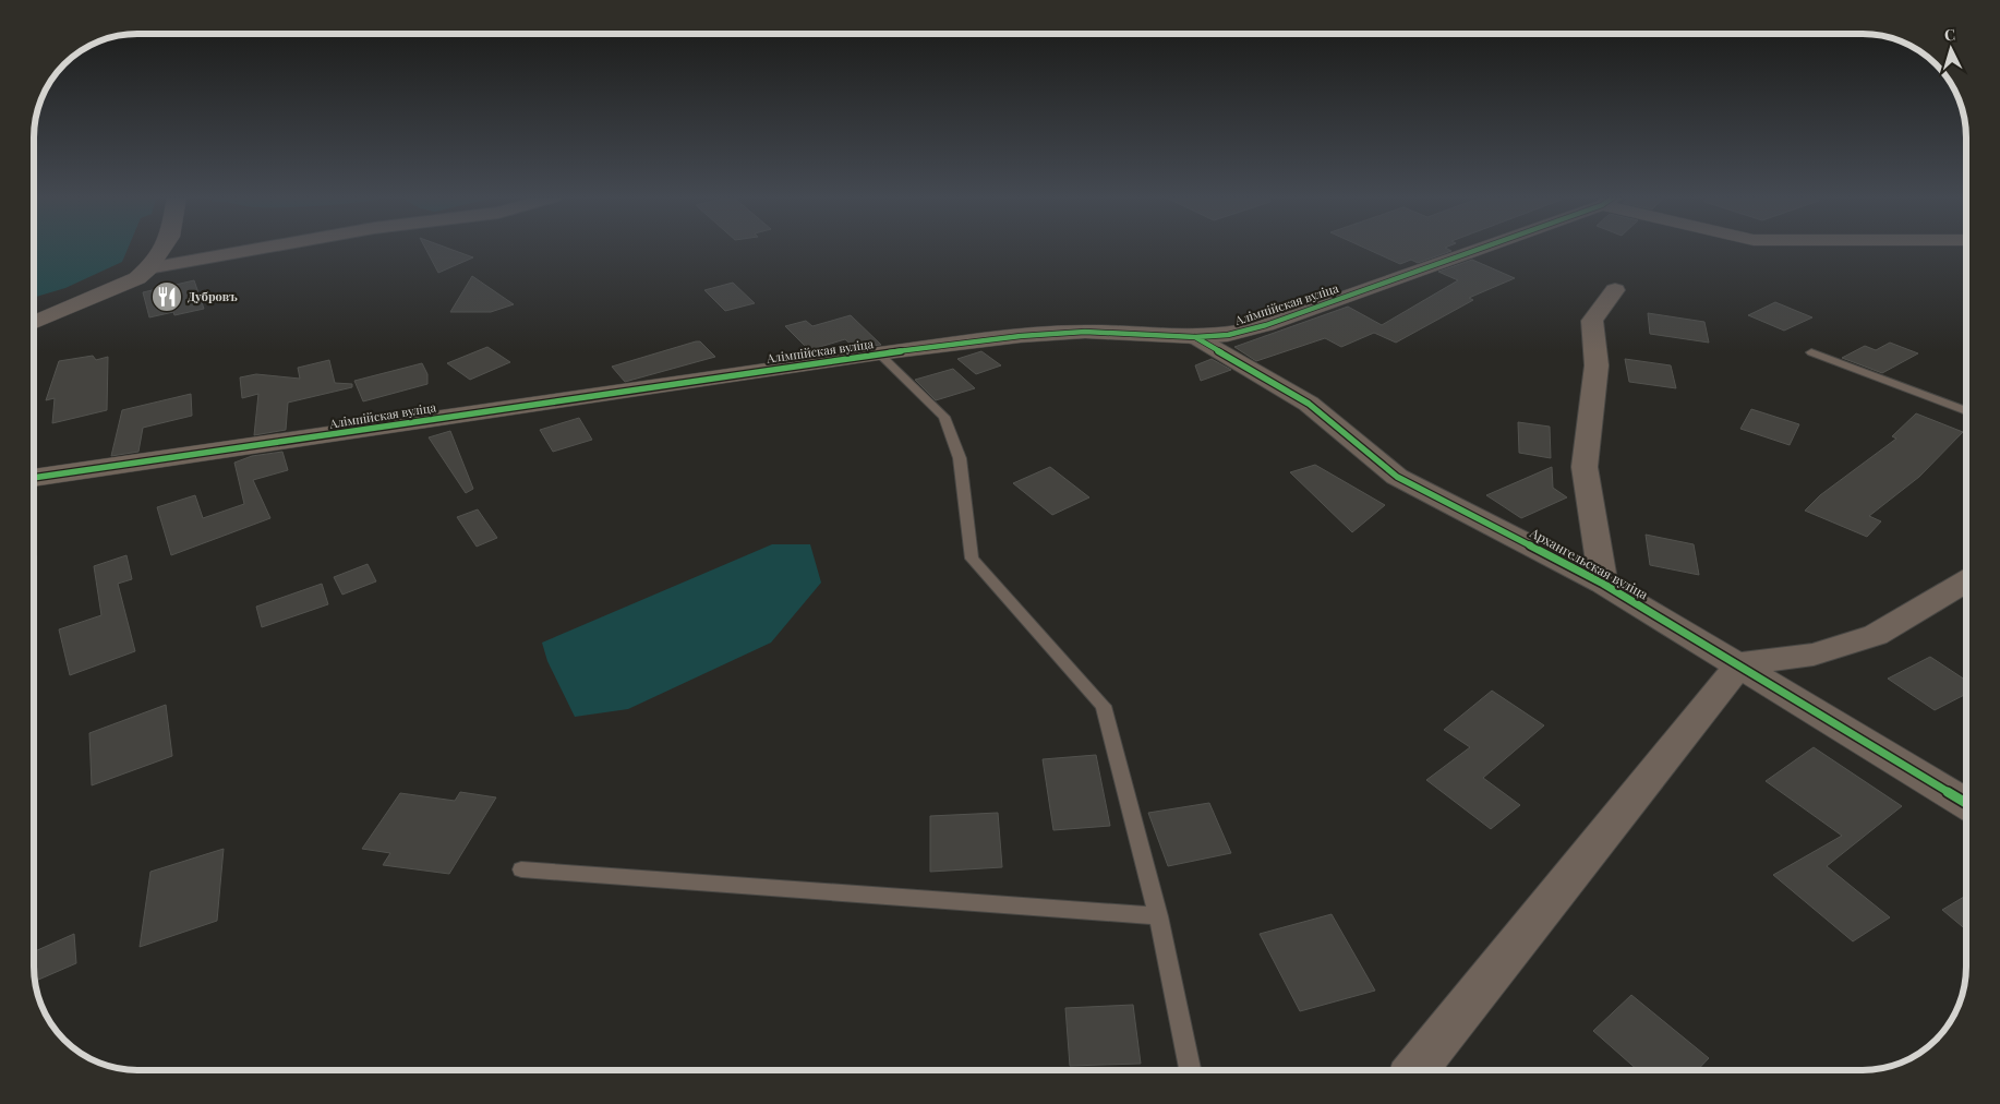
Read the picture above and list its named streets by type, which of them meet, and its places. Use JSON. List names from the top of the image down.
{
  "streets": {
    "street": ["Алімпійская вуліца", "Архангельская вуліца"]
  },
  "crossings": [
    ["Алімпійская вуліца", "Архангельская вуліца"]
  ],
  "places": {
    "restaurant": ["Дубровъ"]
  },
  "north": "top"
}
